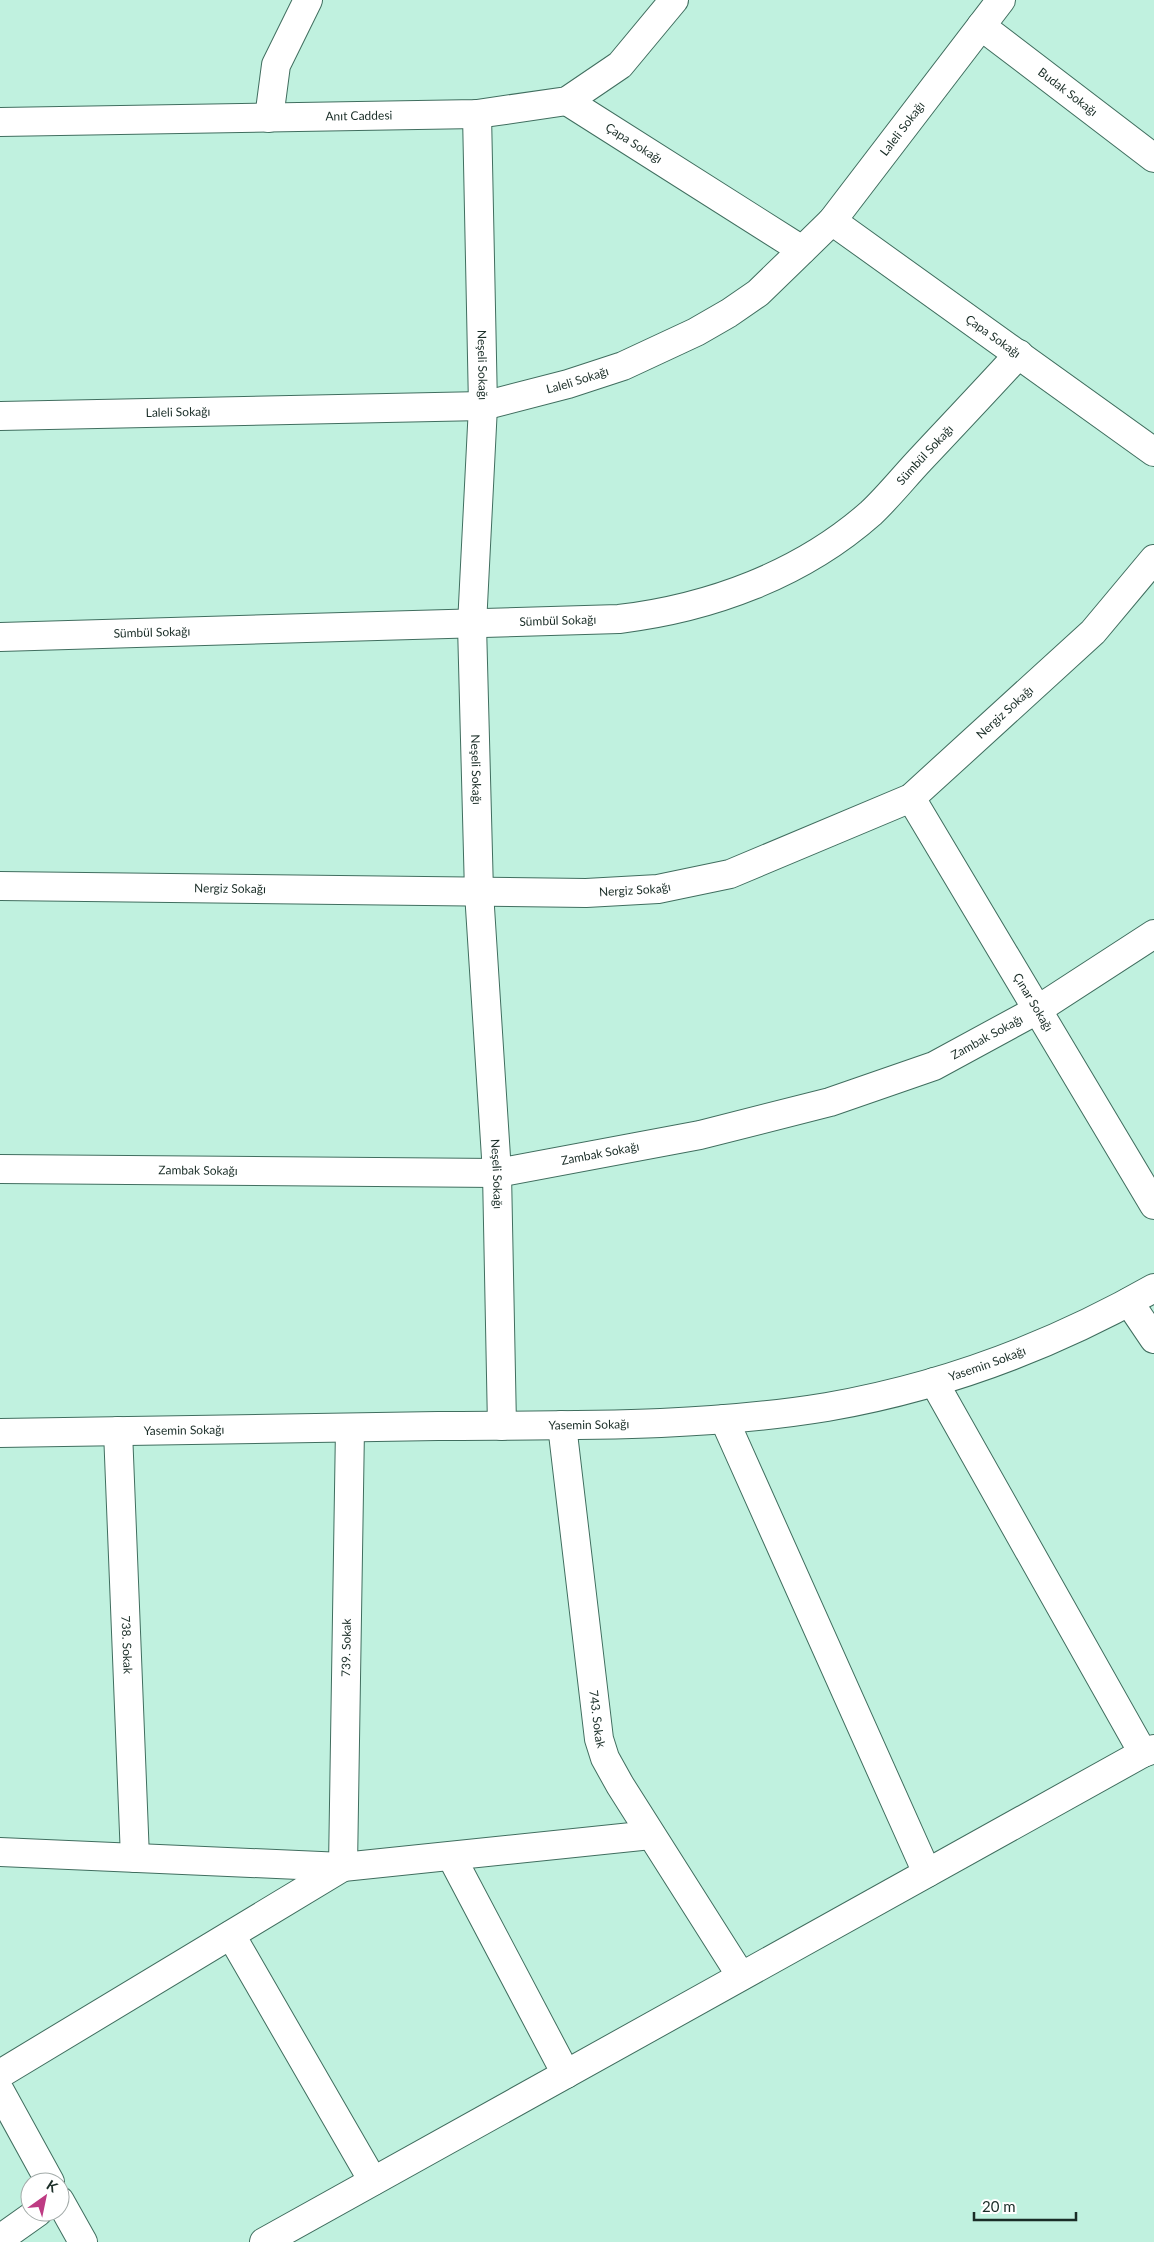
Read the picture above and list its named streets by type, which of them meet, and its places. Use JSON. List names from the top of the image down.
{
  "streets": {
    "street": [
      "Budak Sokağı",
      "Anıt Caddesi",
      "Laleli Sokağı",
      "Çapa Sokağı",
      "Neşeli Sokağı",
      "Sümbül Sokağı",
      "Nergiz Sokağı",
      "Çınar Sokağı",
      "Zambak Sokağı",
      "Yasemin Sokağı",
      "738. Sokak",
      "739. Sokak",
      "743. Sokak"
    ]
  },
  "crossings": [
    ["Budak Sokağı", "Laleli Sokağı"],
    ["Anıt Caddesi", "Çapa Sokağı"],
    ["Anıt Caddesi", "Neşeli Sokağı"],
    ["Laleli Sokağı", "Çapa Sokağı"],
    ["Laleli Sokağı", "Neşeli Sokağı"],
    ["Çapa Sokağı", "Sümbül Sokağı"],
    ["Neşeli Sokağı", "Sümbül Sokağı"],
    ["Neşeli Sokağı", "Nergiz Sokağı"],
    ["Neşeli Sokağı", "Zambak Sokağı"],
    ["Neşeli Sokağı", "Yasemin Sokağı"],
    ["Nergiz Sokağı", "Çınar Sokağı"],
    ["Çınar Sokağı", "Zambak Sokağı"],
    ["Yasemin Sokağı", "738. Sokak"],
    ["Yasemin Sokağı", "739. Sokak"],
    ["Yasemin Sokağı", "743. Sokak"]
  ],
  "scale_bar": "20 m",
  "north": "top right"
}
